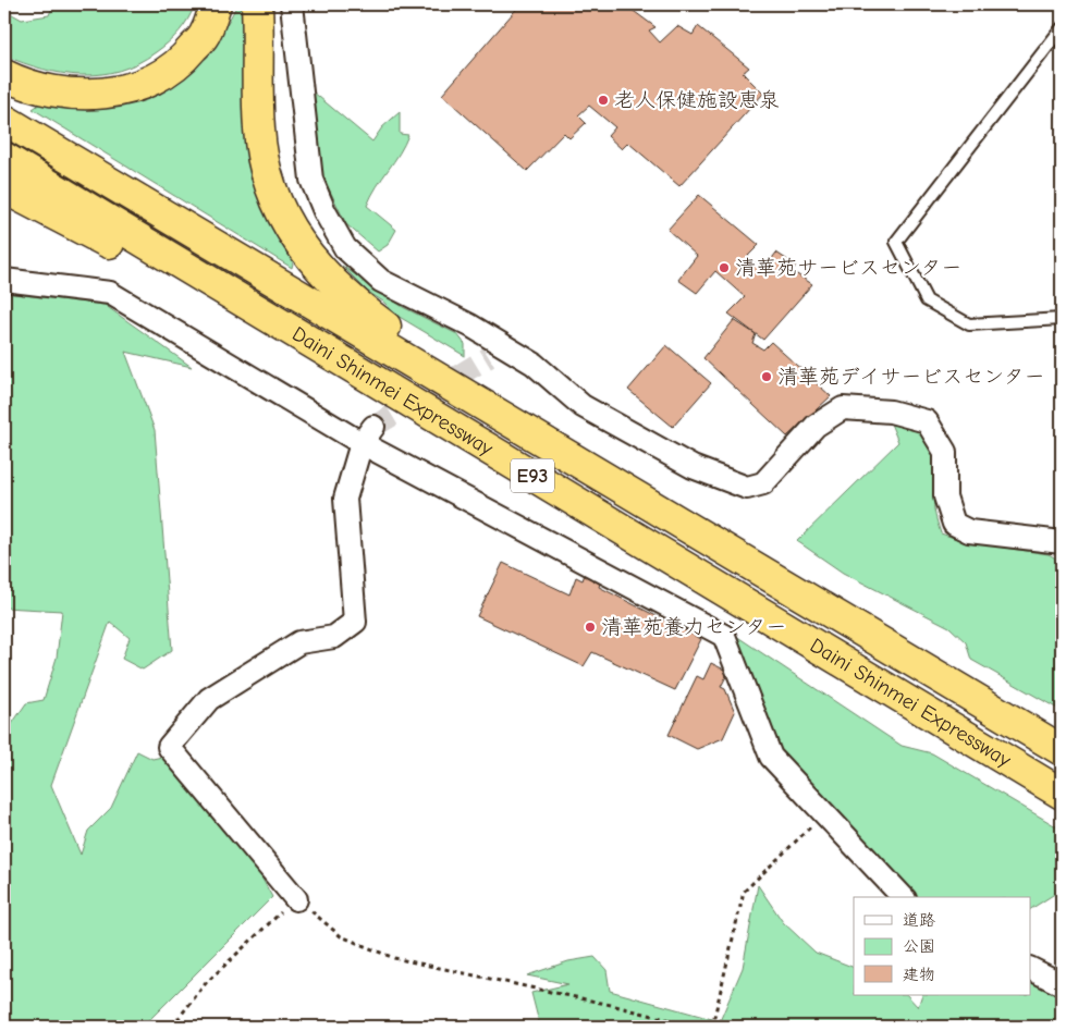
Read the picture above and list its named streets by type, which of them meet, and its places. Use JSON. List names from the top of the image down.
{
  "streets": {
    "highway": ["Daini Shinmei Expressway", "E93"]
  },
  "places": [
    "老人保健施設恵泉",
    "清華苑サービスセンター",
    "清華苑デイサービスセンター",
    "清華苑養力センター"
  ],
  "legend": ["道路", "公園", "建物"]
}
